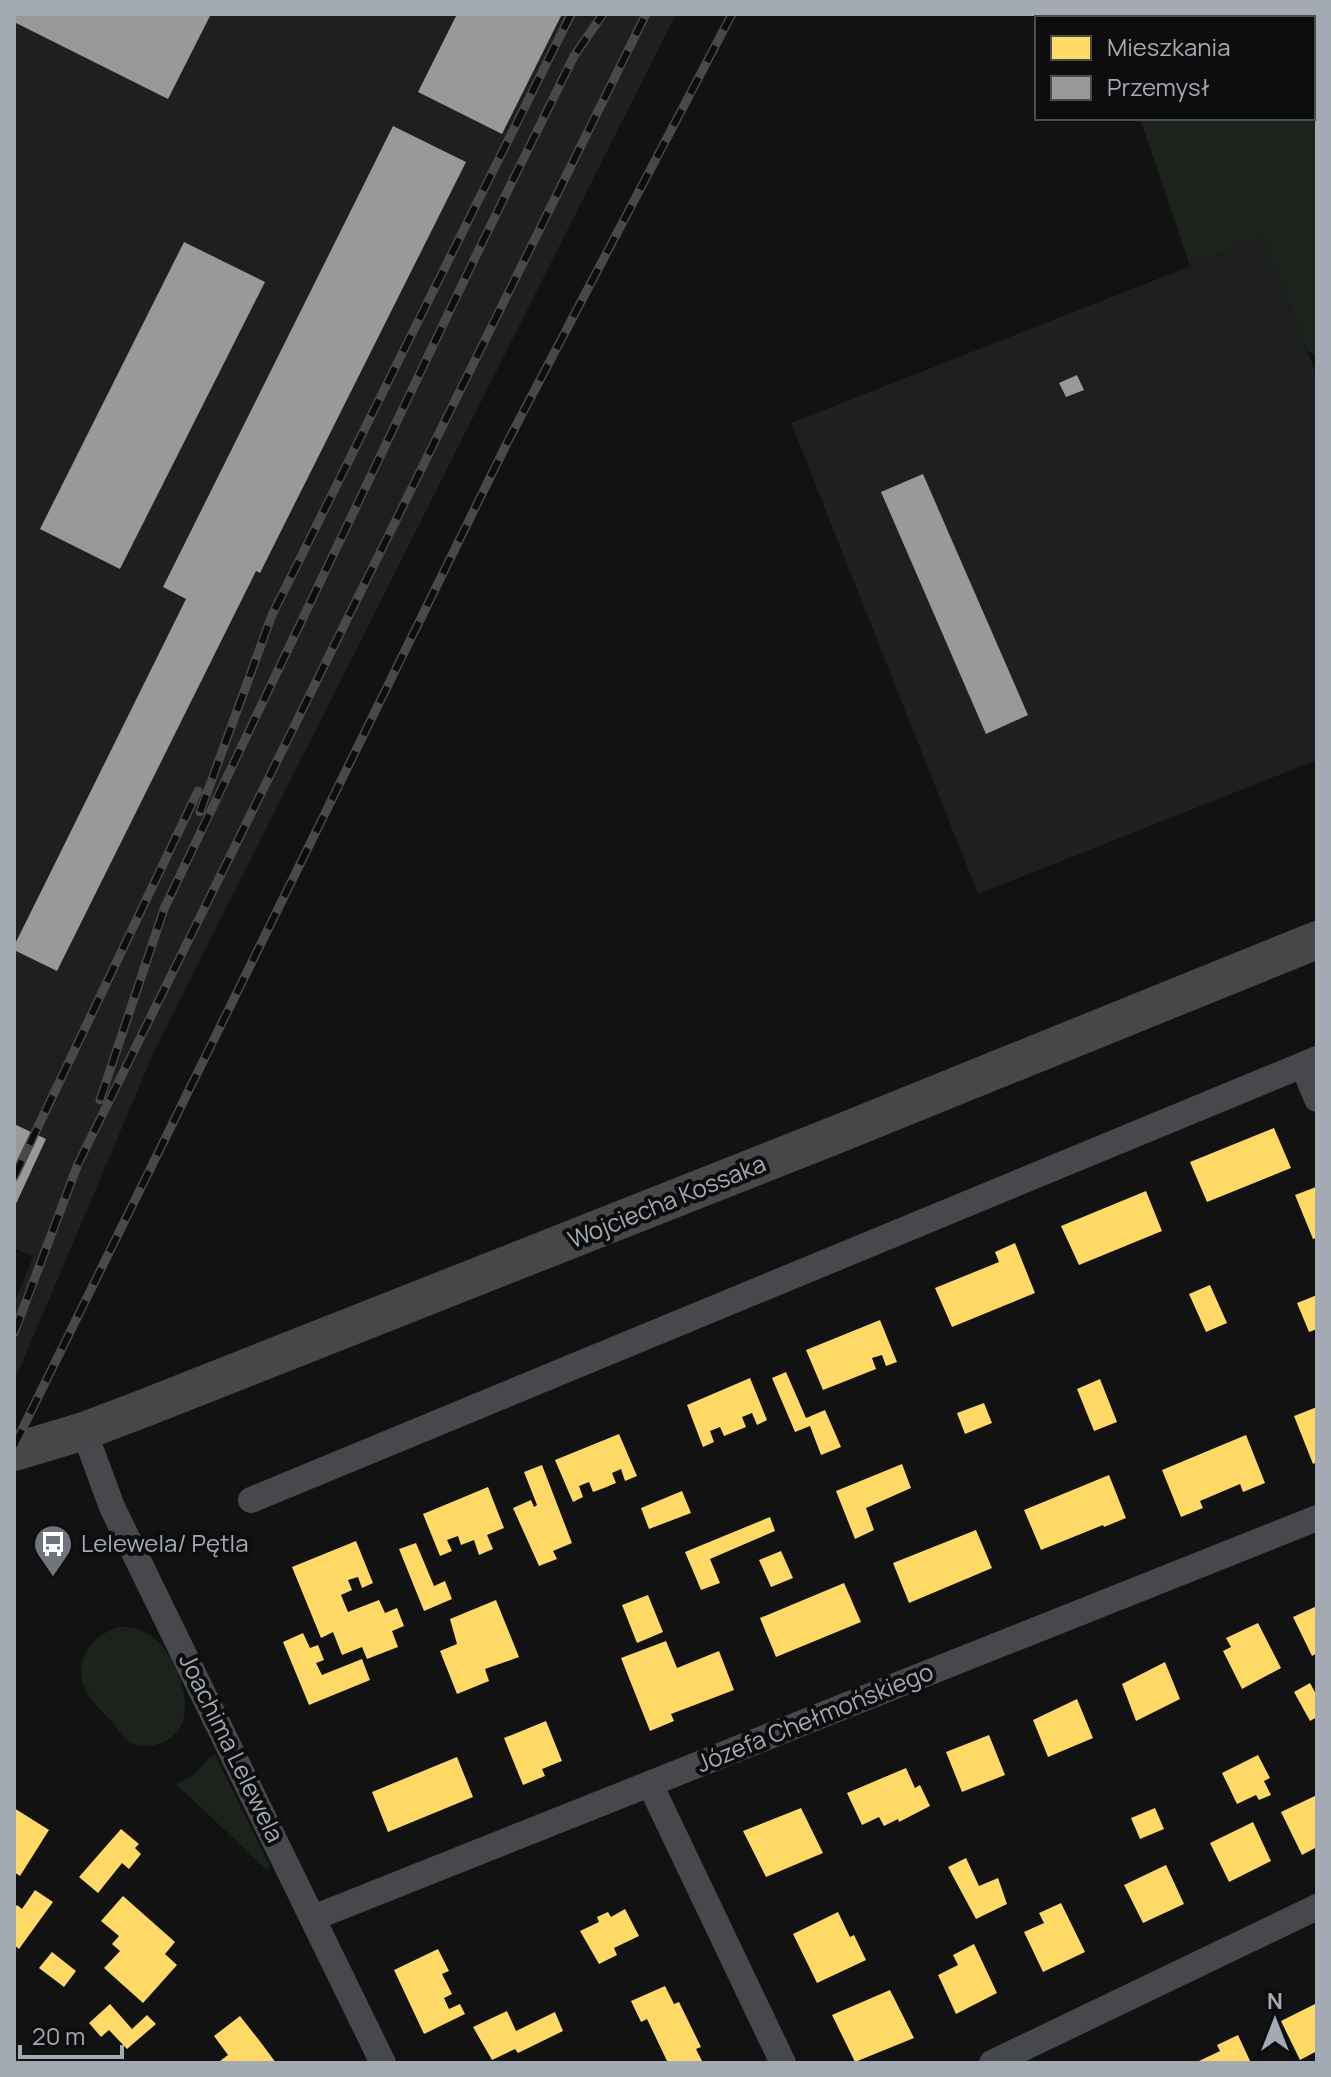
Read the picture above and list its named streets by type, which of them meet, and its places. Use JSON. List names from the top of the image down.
{
  "streets": {
    "street": ["Wojciecha Kossaka", "Józefa Chełmońskiego", "Joachima Lelewela"]
  },
  "crossings": [
    ["Wojciecha Kossaka", "Joachima Lelewela"],
    ["Józefa Chełmońskiego", "Joachima Lelewela"]
  ],
  "places": {
    "bus stop": ["Lelewela/ Pętla"]
  },
  "legend": ["Mieszkania", "Przemysł"],
  "scale_bar": "20 m",
  "north": "top"
}
